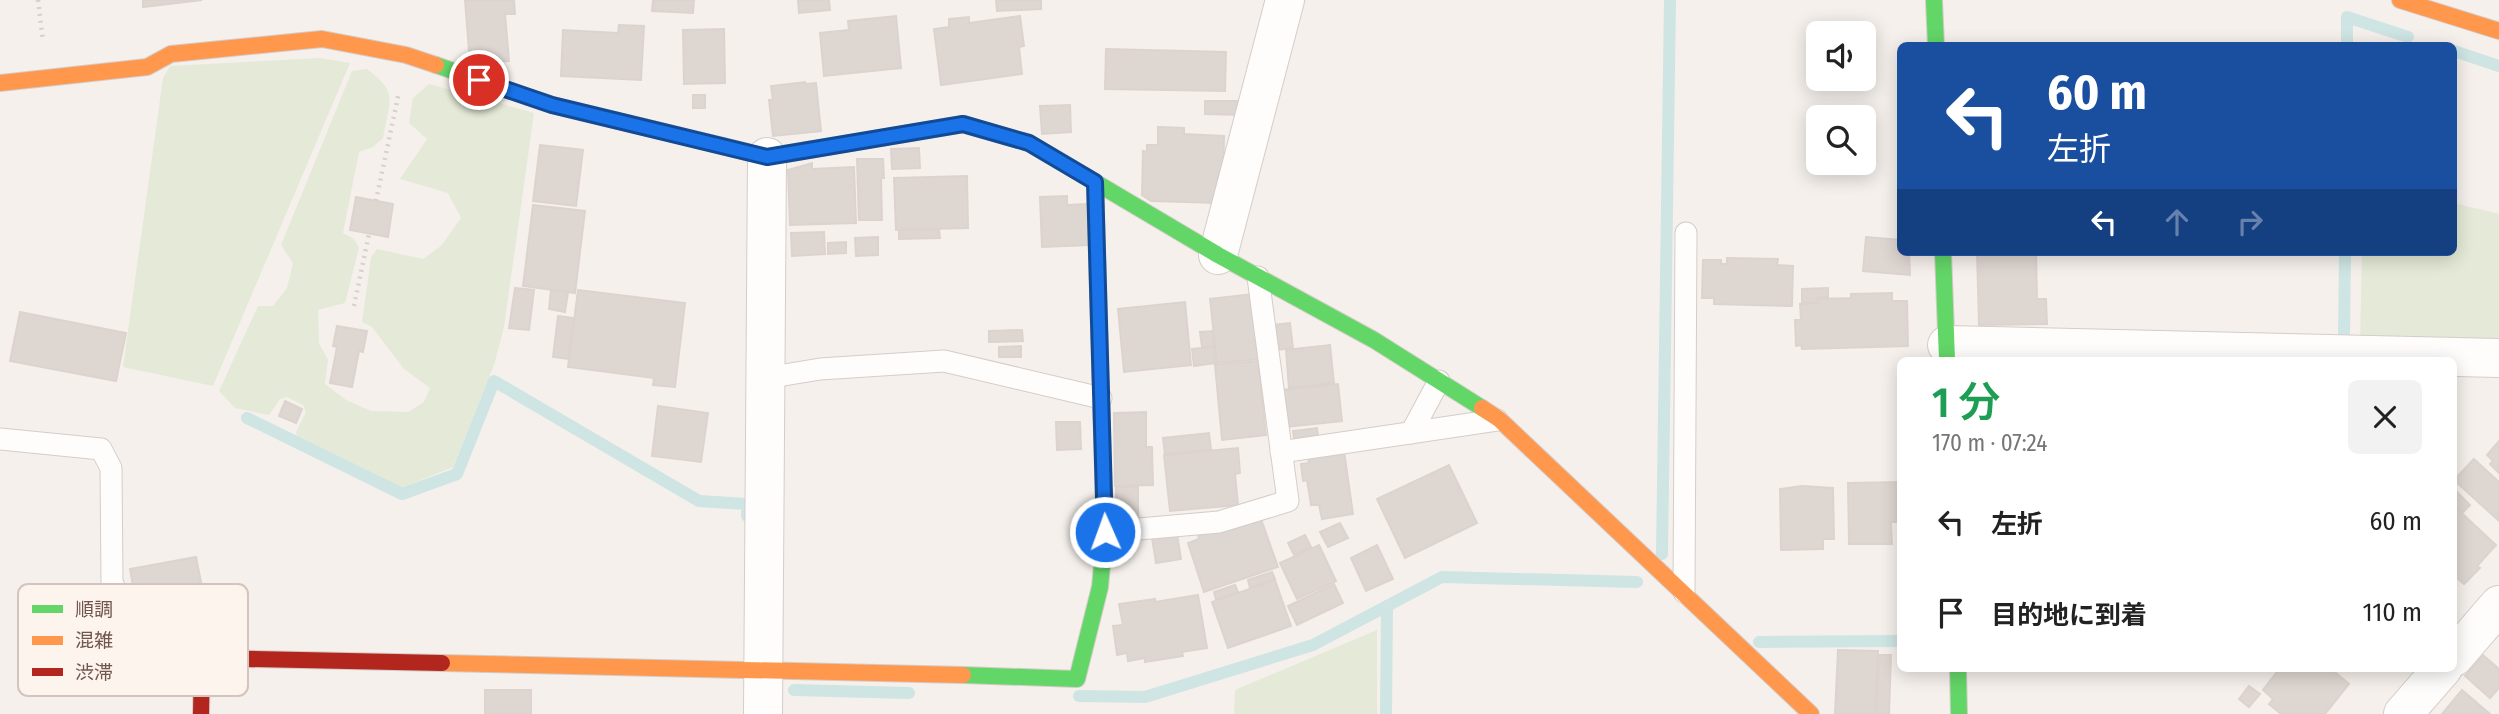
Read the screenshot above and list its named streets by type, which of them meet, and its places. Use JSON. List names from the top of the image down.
{
  "legend": ["順調", "混雑", "渋滞"],
  "page": {
    "turn": ["60 m", "左折"],
    "heading": ["1 分", "170 m · 07:24"],
    "list": [
      {
        "name": "左折",
        "value": "60 m"
      },
      {
        "name": "目的地に到着",
        "value": "110 m"
      }
    ]
  }
}
